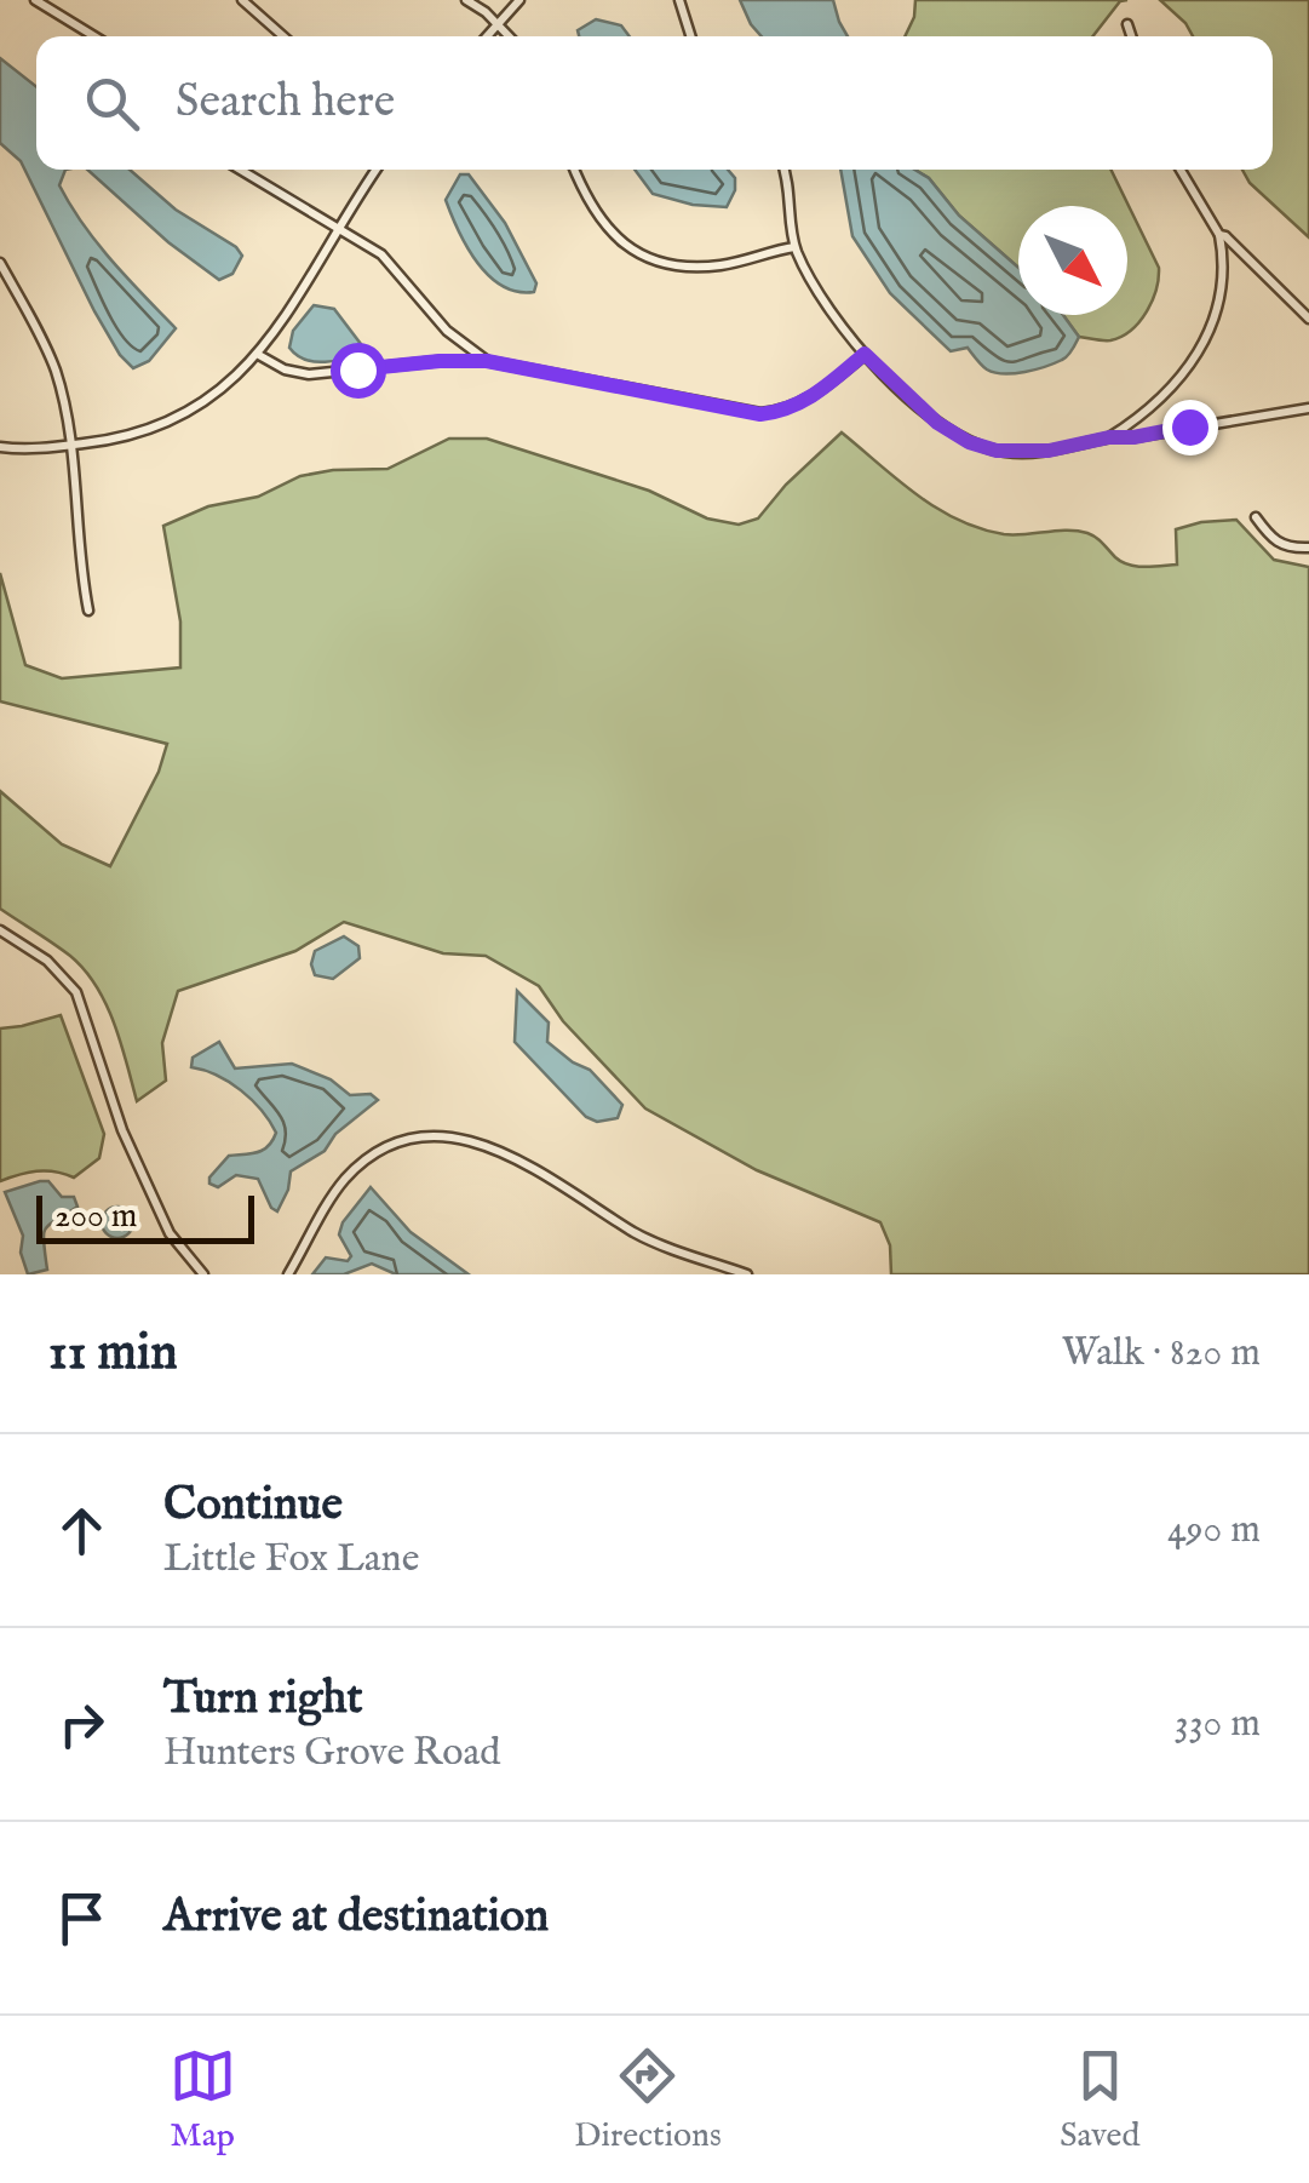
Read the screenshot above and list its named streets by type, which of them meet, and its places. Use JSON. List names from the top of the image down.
{
  "scale_bar": "200 m",
  "north": "bottom right",
  "page": {
    "search": "Search here",
    "scale": "200 m",
    "heading": ["11 min", "Walk · 820 m"],
    "list": [
      ["Continue", "Little Fox Lane", "490 m"],
      ["Turn right", "Hunters Grove Road", "330 m"],
      "Arrive at destination"
    ],
    "nav": ["Map", "Directions", "Saved"]
  }
}
